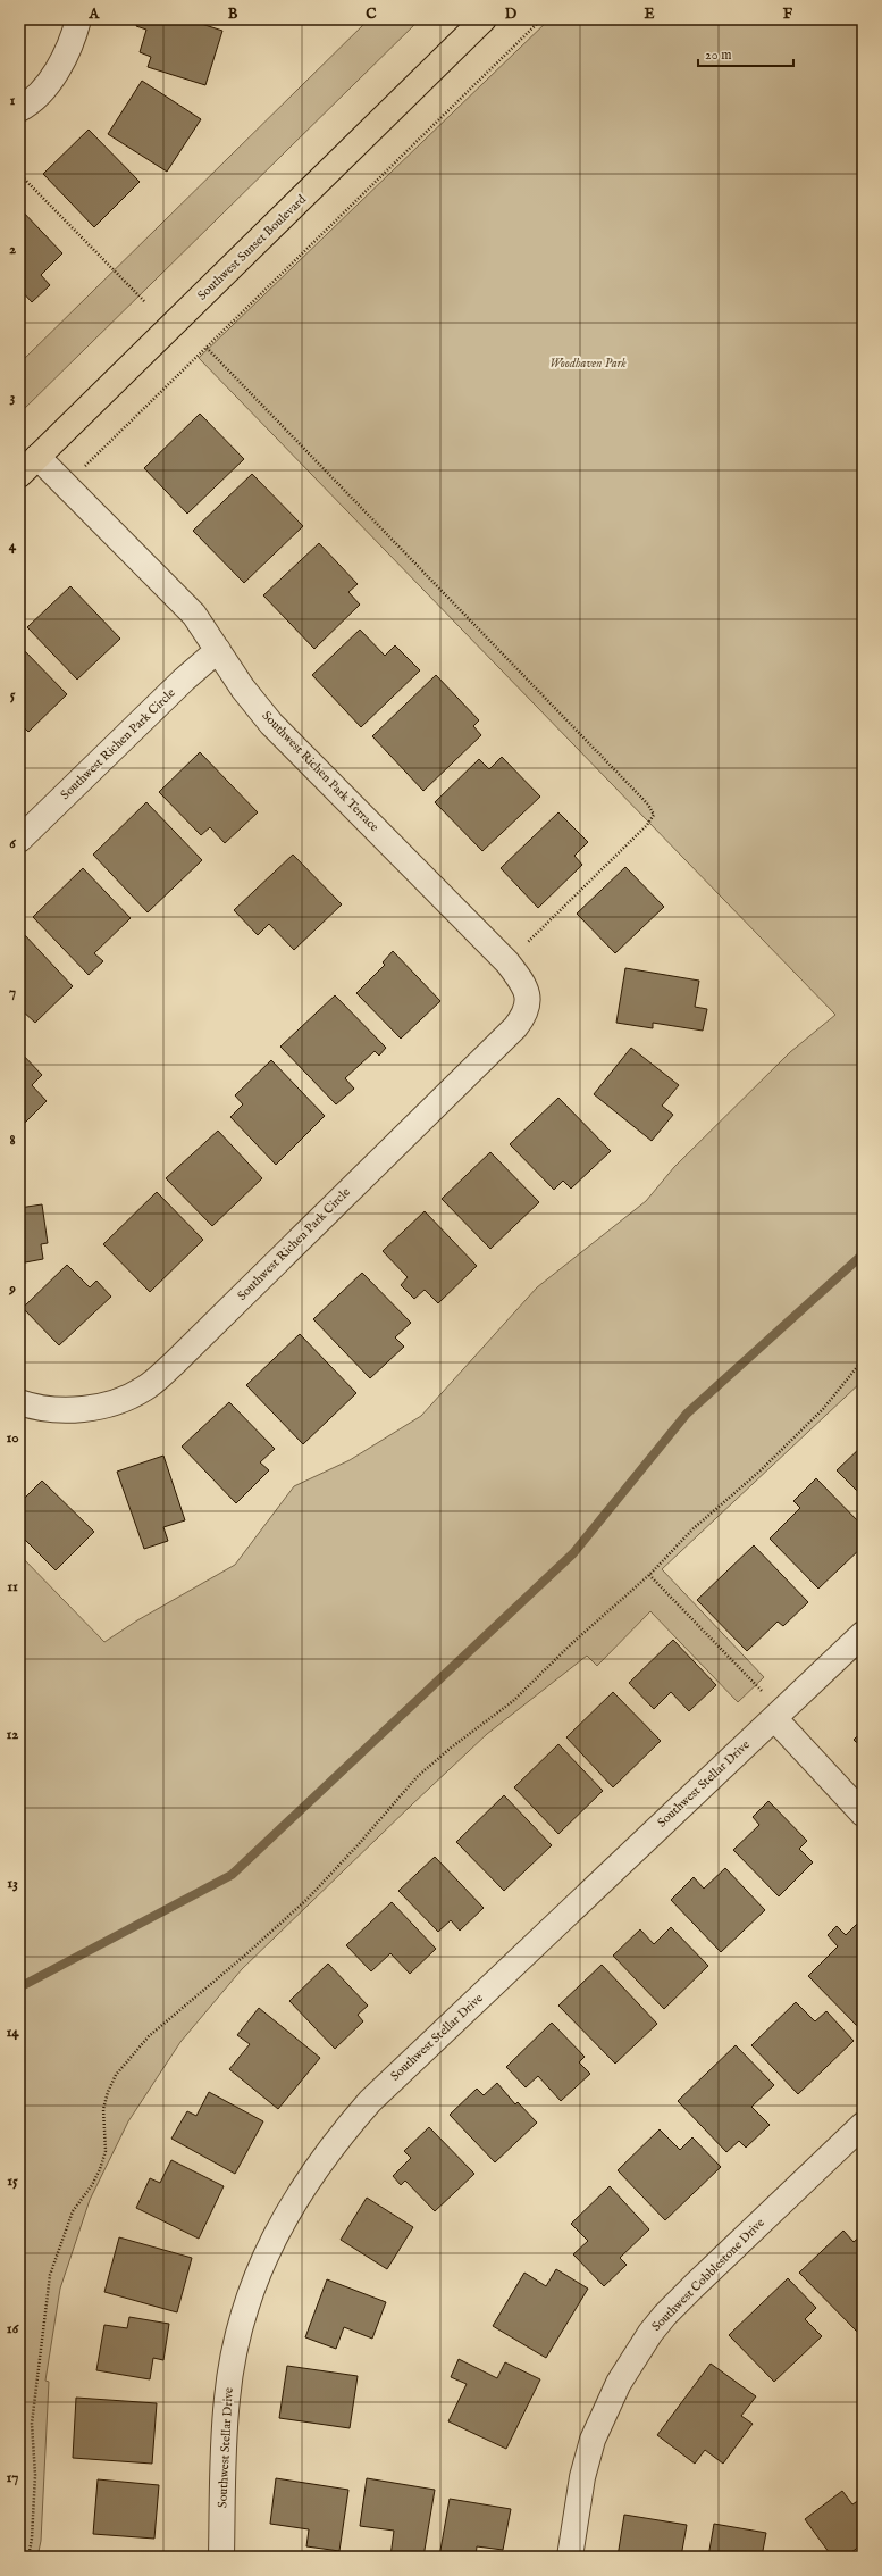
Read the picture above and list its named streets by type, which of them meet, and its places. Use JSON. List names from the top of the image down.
{
  "streets": {
    "main road": ["Southwest Sunset Boulevard"],
    "street": [
      "Southwest Richen Park Circle",
      "Southwest Richen Park Terrace",
      "Southwest Stellar Drive",
      "Southwest Cobblestone Drive"
    ]
  },
  "crossings": [
    ["Southwest Sunset Boulevard", "Southwest Richen Park Terrace"],
    ["Southwest Richen Park Circle", "Southwest Richen Park Terrace"]
  ],
  "parks": ["Woodhaven Park"],
  "scale_bar": "20 m",
  "grid": {
    "columns": [
      "A",
      "B",
      "C",
      "D",
      "E",
      "F"
    ],
    "rows": [
      "1",
      "2",
      "3",
      "4",
      "5",
      "6",
      "7",
      "8",
      "9",
      "10",
      "11",
      "12",
      "13",
      "14",
      "15",
      "16",
      "17"
    ]
  }
}
